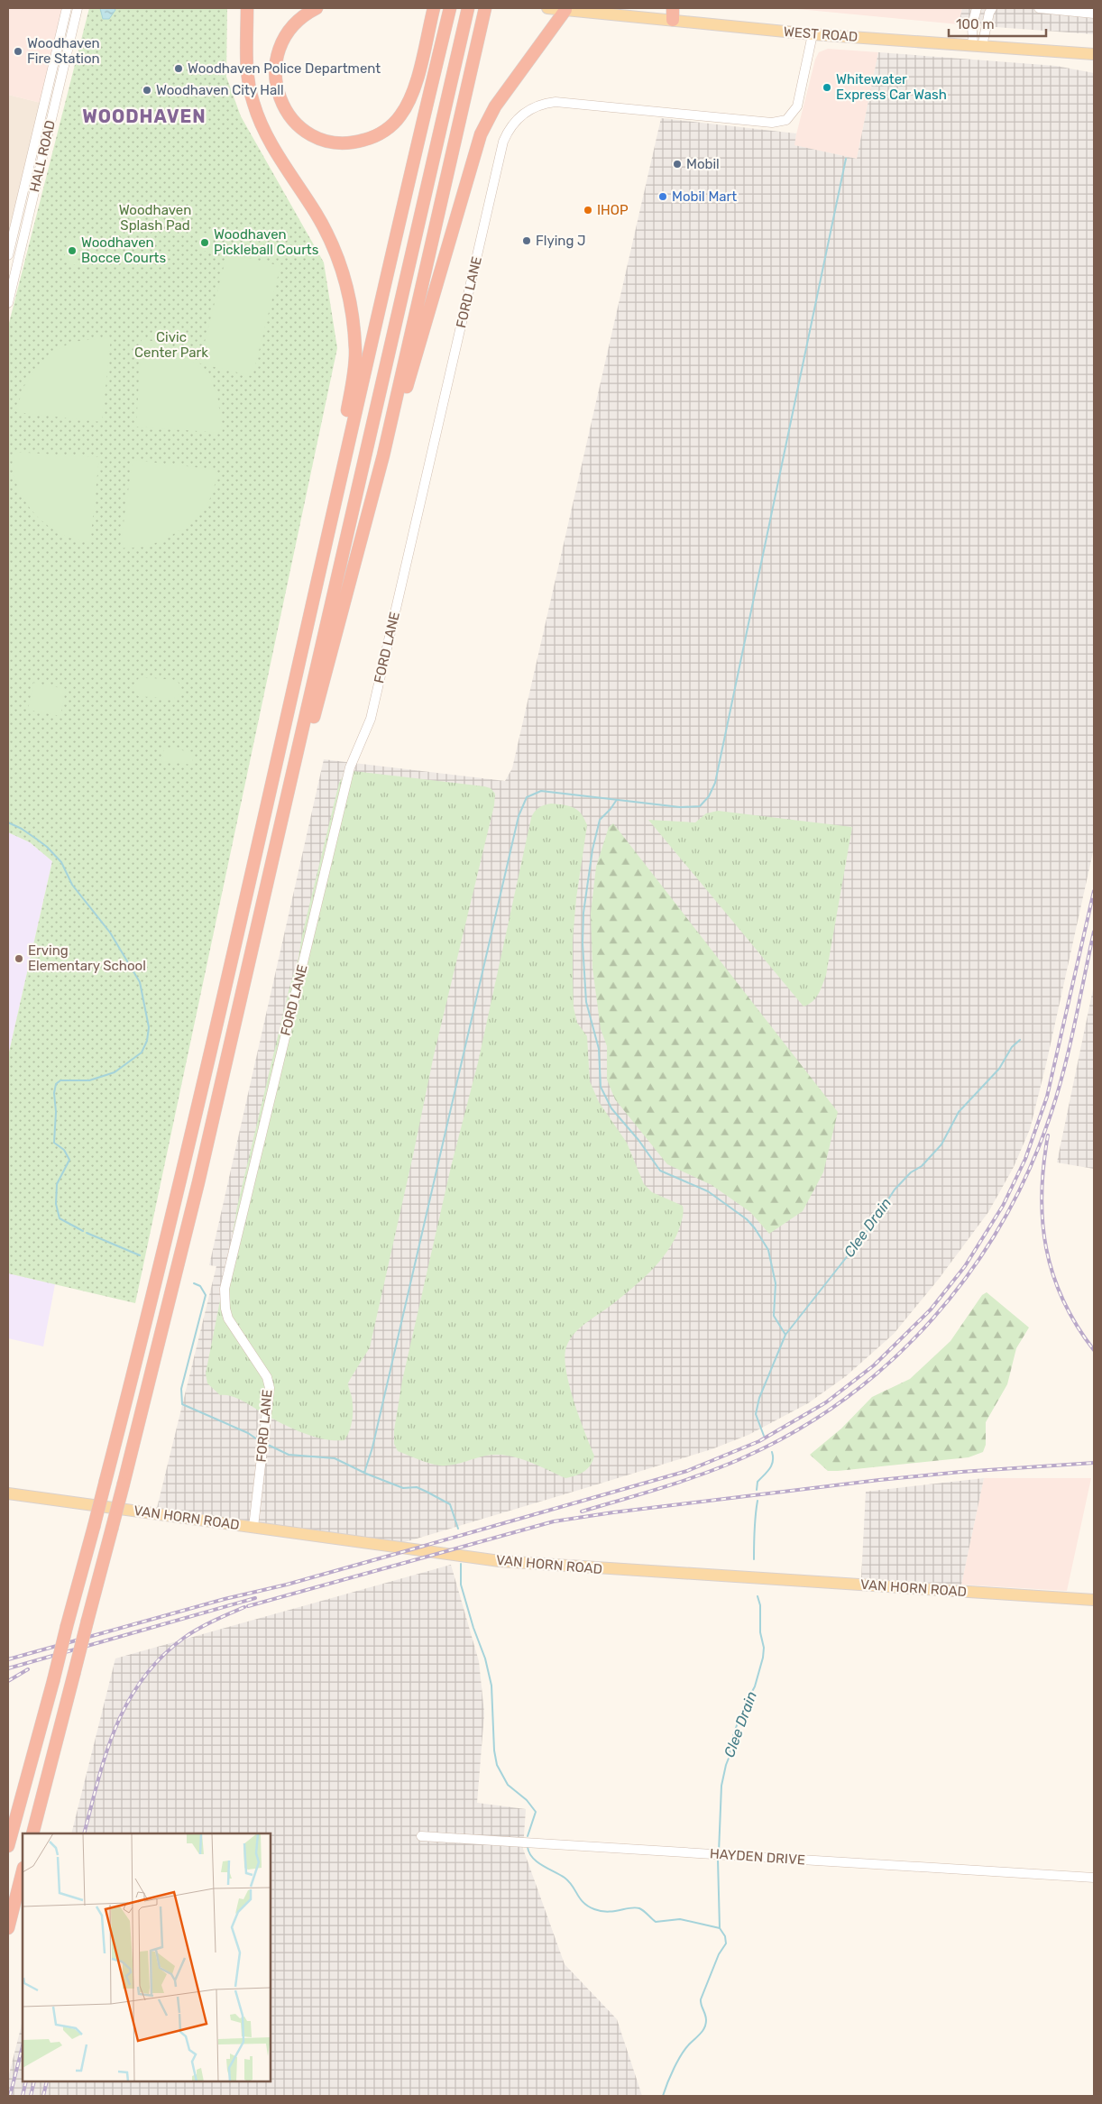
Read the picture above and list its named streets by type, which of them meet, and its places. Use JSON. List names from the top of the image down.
{
  "streets": {
    "main road": ["WEST ROAD", "VAN HORN ROAD"],
    "street": ["HALL ROAD", "FORD LANE", "HAYDEN DRIVE"]
  },
  "crossings": [
    ["WEST ROAD", "FORD LANE"],
    ["FORD LANE", "VAN HORN ROAD"]
  ],
  "districts": ["WOODHAVEN"],
  "water": ["Clee Drain"],
  "parks": ["Woodhaven Splash Pad", "Civic Center Park"],
  "places": [
    "Woodhaven Fire Station",
    "Woodhaven Police Department",
    "Whitewater Express Car Wash",
    "Woodhaven City Hall",
    "Mobil",
    "Mobil Mart",
    "IHOP",
    "Flying J",
    "Woodhaven Pickleball Courts",
    "Woodhaven Bocce Courts",
    "Erving Elementary School"
  ],
  "scale_bar": "100 m"
}
